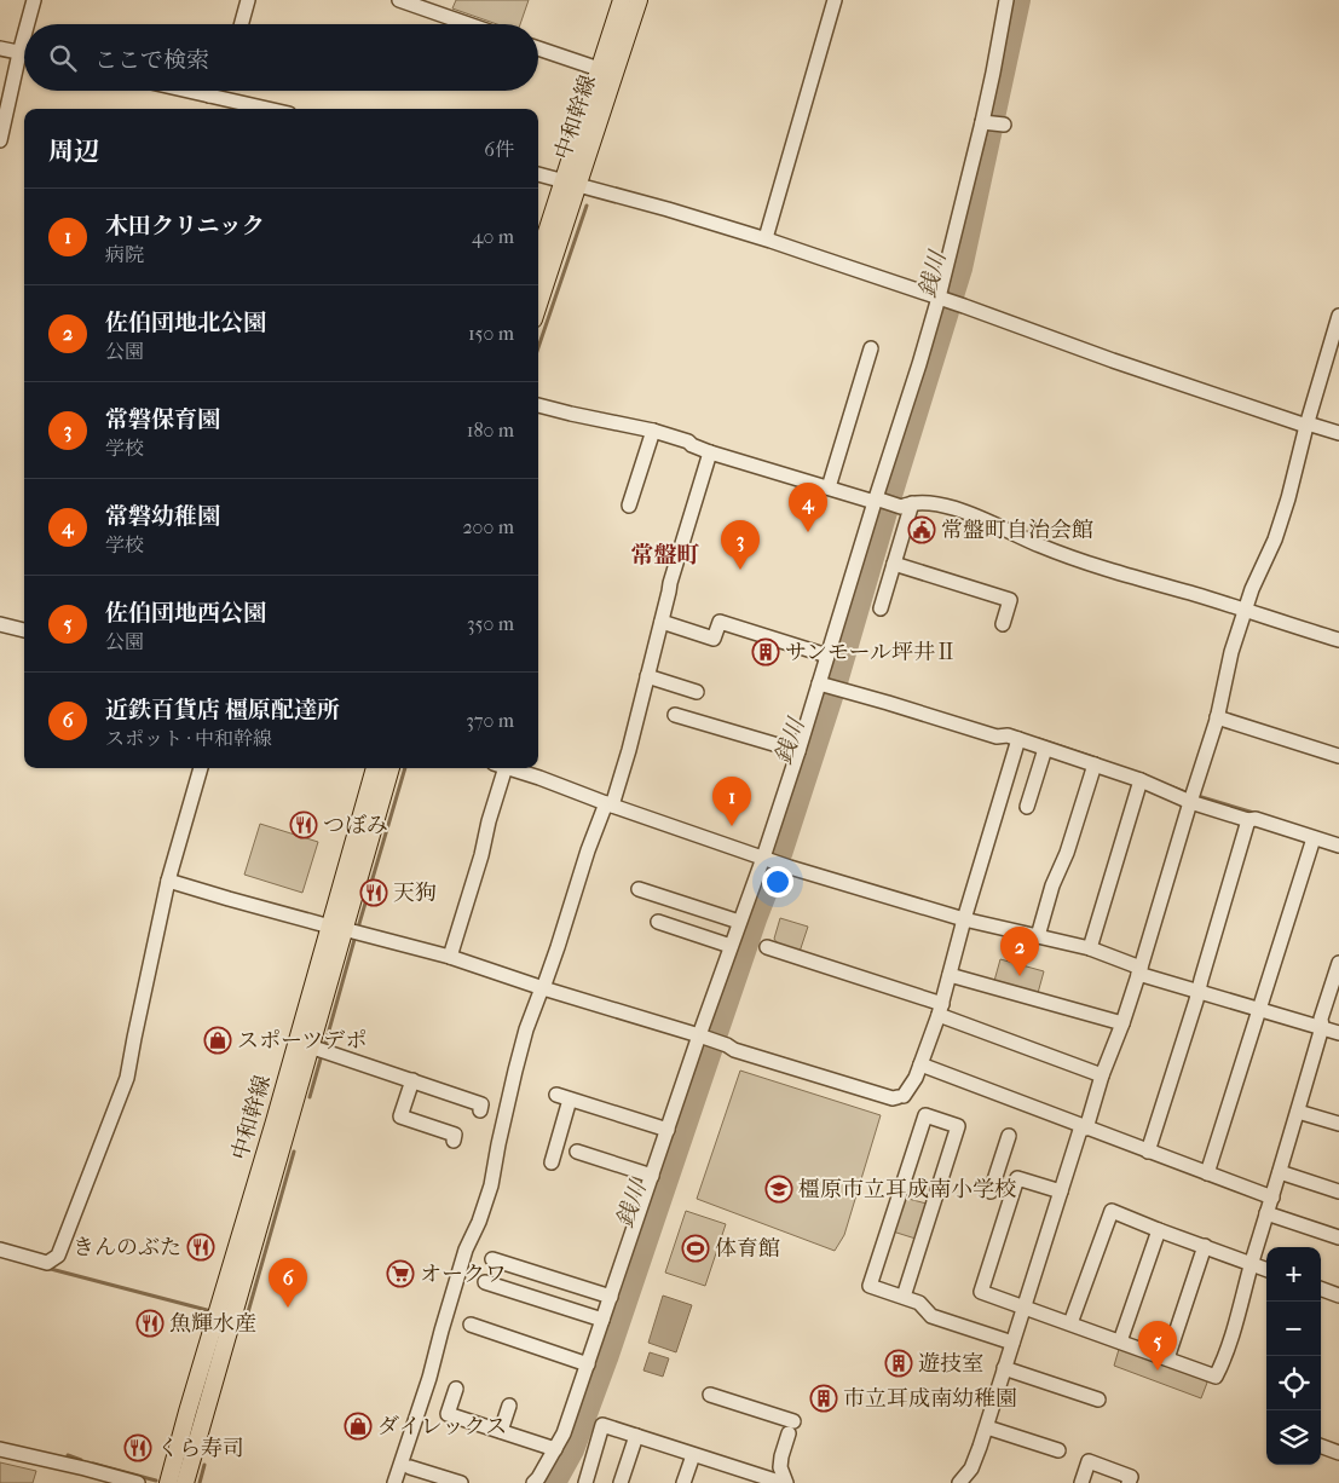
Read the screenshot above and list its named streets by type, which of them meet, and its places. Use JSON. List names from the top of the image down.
{
  "streets": {
    "main road": ["中和幹線"]
  },
  "districts": ["常盤町"],
  "water": ["銭川"],
  "places": {
    "public building": ["常盤町自治会館"],
    "building": ["サンモール坪井Ⅱ", "遊技室", "市立耳成南幼稚園"],
    "restaurant": [
      "つぼみ",
      "天狗",
      "きんのぶた",
      "魚輝水産",
      "くら寿司"
    ],
    "shop": ["スポーツデポ", "ダイレックス"],
    "school or university": ["橿原市立耳成南小学校"],
    "sports": ["体育館"],
    "supermarket": ["オークワ"]
  },
  "page": {
    "search": "ここで検索",
    "heading": ["周辺", "6件"],
    "list": [
      {
        "mark": "1",
        "name": "木田クリニック",
        "note": "病院",
        "value": "40 m"
      },
      {
        "mark": "2",
        "name": "佐伯団地北公園",
        "note": "公園",
        "value": "150 m"
      },
      {
        "mark": "3",
        "name": "常磐保育園",
        "note": "学校",
        "value": "180 m"
      },
      {
        "mark": "4",
        "name": "常磐幼稚園",
        "note": "学校",
        "value": "200 m"
      },
      {
        "mark": "5",
        "name": "佐伯団地西公園",
        "note": "公園",
        "value": "350 m"
      },
      {
        "mark": "6",
        "name": "近鉄百貨店 橿原配達所",
        "note": "スポット · 中和幹線",
        "value": "370 m"
      }
    ],
    "pins": [
      "4",
      "3",
      "1",
      "2",
      "6",
      "5"
    ],
    "map_buttons": ["+", "−"]
  }
}
